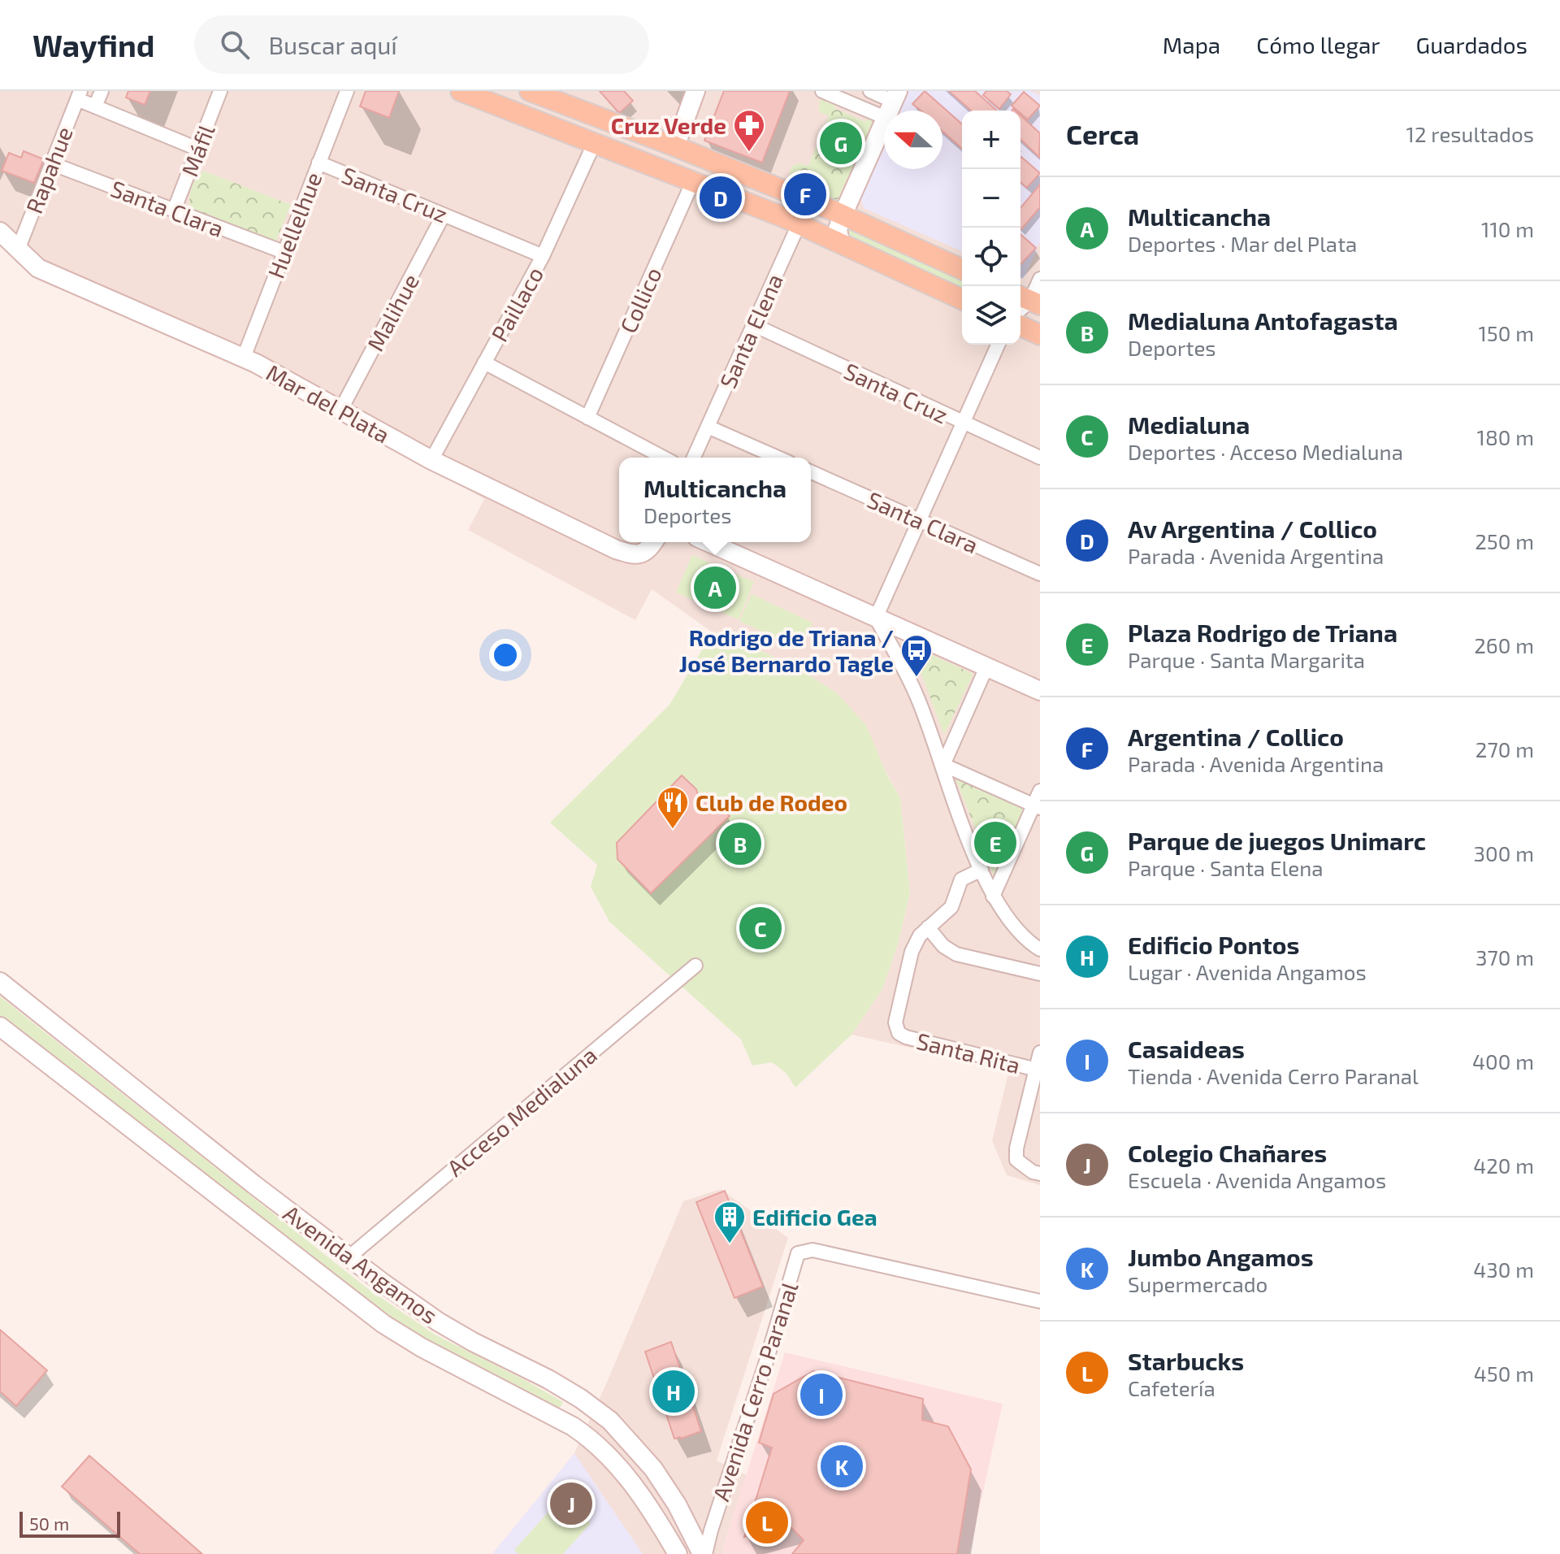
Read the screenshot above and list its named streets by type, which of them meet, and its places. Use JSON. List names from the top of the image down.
{
  "streets": {
    "main road": ["Mar del Plata", "Avenida Angamos"],
    "street": [
      "Máfil",
      "Rapahue",
      "Santa Cruz",
      "Santa Clara",
      "Huellelhue",
      "Collico",
      "Paillaco",
      "Malihue",
      "Santa Elena",
      "Santa Rita",
      "Acceso Medialuna",
      "Avenida Cerro Paranal"
    ]
  },
  "crossings": [
    ["Máfil", "Santa Clara"],
    ["Rapahue", "Santa Clara"],
    ["Rapahue", "Mar del Plata"],
    ["Santa Cruz", "Huellelhue"],
    ["Santa Cruz", "Paillaco"],
    ["Santa Cruz", "Malihue"],
    ["Santa Cruz", "Santa Elena"],
    ["Santa Clara", "Huellelhue"],
    ["Huellelhue", "Mar del Plata"],
    ["Paillaco", "Mar del Plata"],
    ["Malihue", "Mar del Plata"],
    ["Acceso Medialuna", "Avenida Angamos"],
    ["Avenida Angamos", "Avenida Cerro Paranal"]
  ],
  "places": {
    "pharmacy": ["Cruz Verde"],
    "bus stop": ["Rodrigo de Triana / José Bernardo Tagle"],
    "restaurant": ["Club de Rodeo"],
    "building": ["Edificio Gea"]
  },
  "scale_bar": "50 m",
  "north": "left",
  "page": {
    "header": "Wayfind",
    "search": "Buscar aquí",
    "nav": ["Mapa", "Cómo llegar", "Guardados"],
    "heading": ["Cerca", "12 resultados"],
    "map_buttons": ["+", "−"],
    "pins": [
      "G",
      "F",
      "D",
      "A",
      "E",
      "B",
      "C",
      "H",
      "I",
      "K",
      "J",
      "L"
    ],
    "list": [
      {
        "mark": "A",
        "name": "Multicancha",
        "note": "Deportes · Mar del Plata",
        "value": "110 m"
      },
      {
        "mark": "B",
        "name": "Medialuna Antofagasta",
        "note": "Deportes",
        "value": "150 m"
      },
      {
        "mark": "C",
        "name": "Medialuna",
        "note": "Deportes · Acceso Medialuna",
        "value": "180 m"
      },
      {
        "mark": "D",
        "name": "Av Argentina / Collico",
        "note": "Parada · Avenida Argentina",
        "value": "250 m"
      },
      {
        "mark": "E",
        "name": "Plaza Rodrigo de Triana",
        "note": "Parque · Santa Margarita",
        "value": "260 m"
      },
      {
        "mark": "F",
        "name": "Argentina / Collico",
        "note": "Parada · Avenida Argentina",
        "value": "270 m"
      },
      {
        "mark": "G",
        "name": "Parque de juegos Unimarc",
        "note": "Parque · Santa Elena",
        "value": "300 m"
      },
      {
        "mark": "H",
        "name": "Edificio Pontos",
        "note": "Lugar · Avenida Angamos",
        "value": "370 m"
      },
      {
        "mark": "I",
        "name": "Casaideas",
        "note": "Tienda · Avenida Cerro Paranal",
        "value": "400 m"
      },
      {
        "mark": "J",
        "name": "Colegio Chañares",
        "note": "Escuela · Avenida Angamos",
        "value": "420 m"
      },
      {
        "mark": "K",
        "name": "Jumbo Angamos",
        "note": "Supermercado",
        "value": "430 m"
      },
      {
        "mark": "L",
        "name": "Starbucks",
        "note": "Cafetería",
        "value": "450 m"
      }
    ],
    "popup": ["Multicancha", "Deportes"],
    "scale": "50 m"
  }
}
